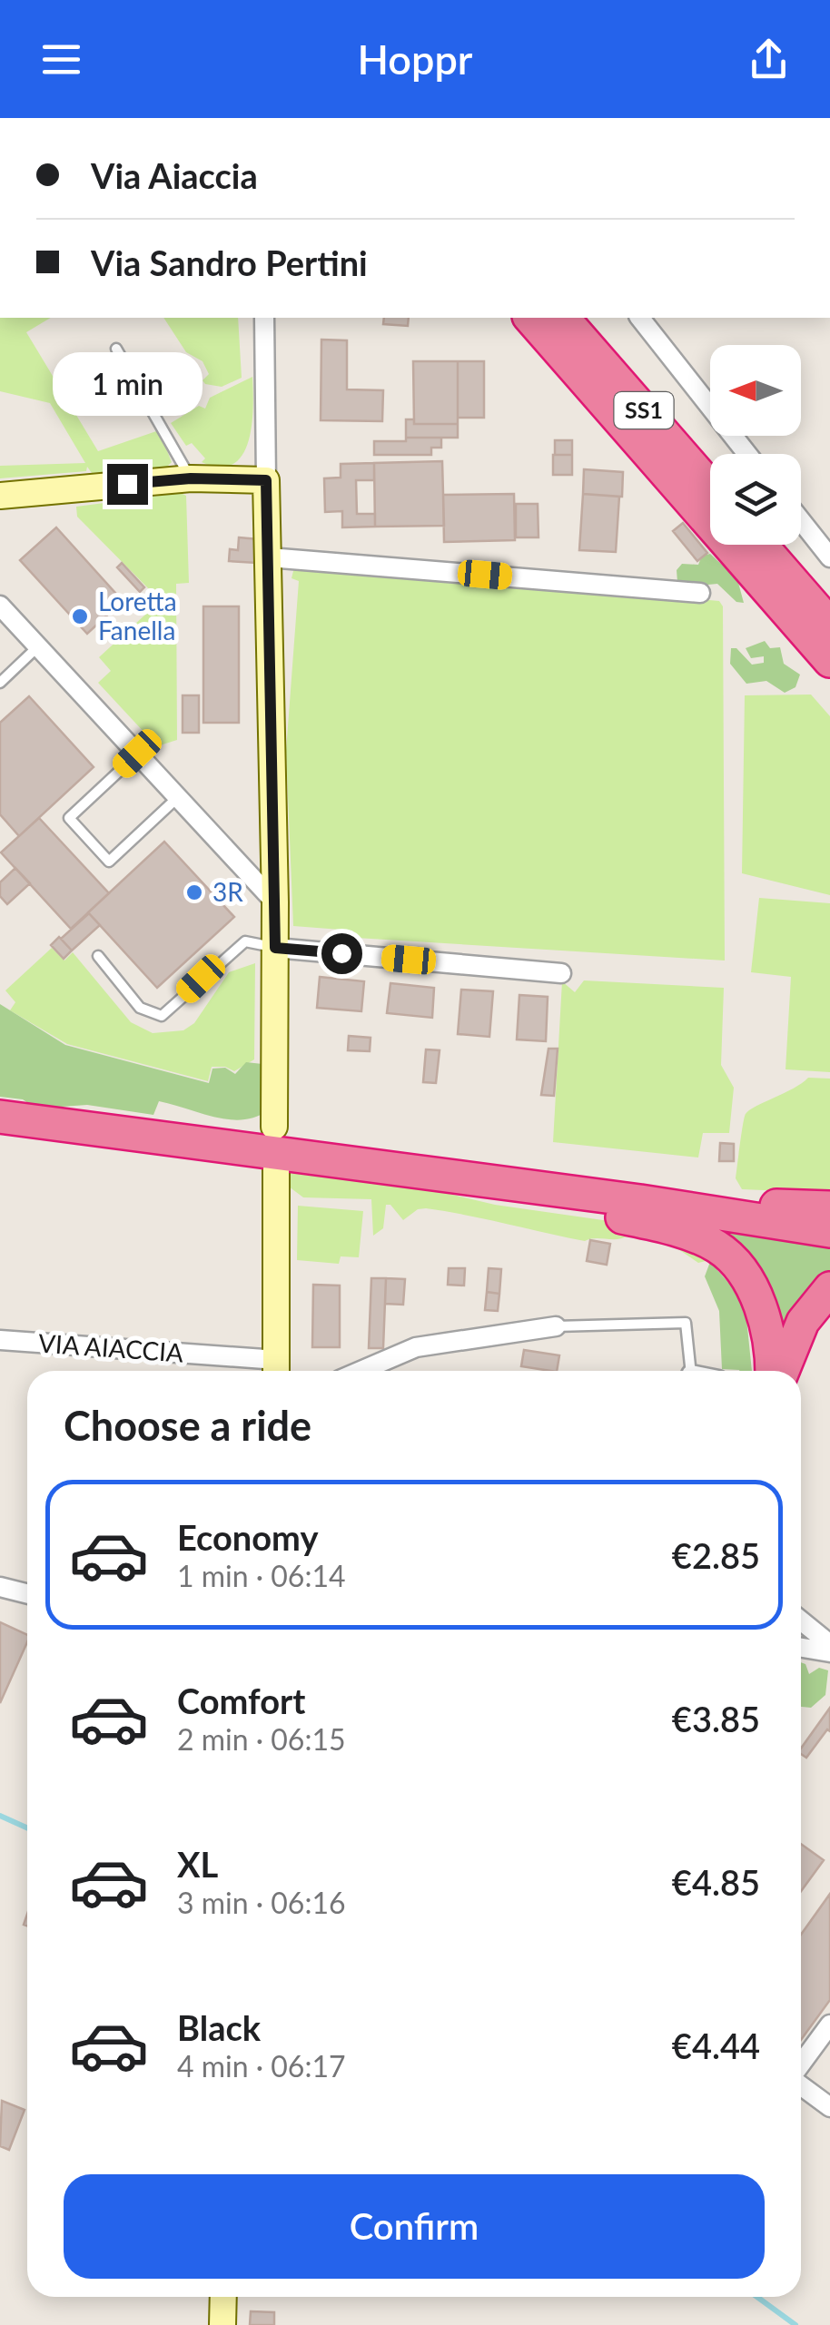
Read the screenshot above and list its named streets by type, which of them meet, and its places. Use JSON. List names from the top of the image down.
{
  "streets": {
    "highway": ["SS1"],
    "street": ["VIA AIACCIA"]
  },
  "places": ["Loretta Fanella", "3R"],
  "north": "left",
  "page": {
    "header": "Hoppr",
    "banner": ["Via Aiaccia", "Via Sandro Pertini"],
    "bubble": "1 min",
    "heading": "Choose a ride",
    "list": [
      {
        "name": "Economy",
        "note": "1 min · 06:14",
        "value": "€2.85"
      },
      {
        "name": "Comfort",
        "note": "2 min · 06:15",
        "value": "€3.85"
      },
      {
        "name": "XL",
        "note": "3 min · 06:16",
        "value": "€4.85"
      },
      {
        "name": "Black",
        "note": "4 min · 06:17",
        "value": "€4.44"
      }
    ],
    "buttons": "Confirm"
  }
}
